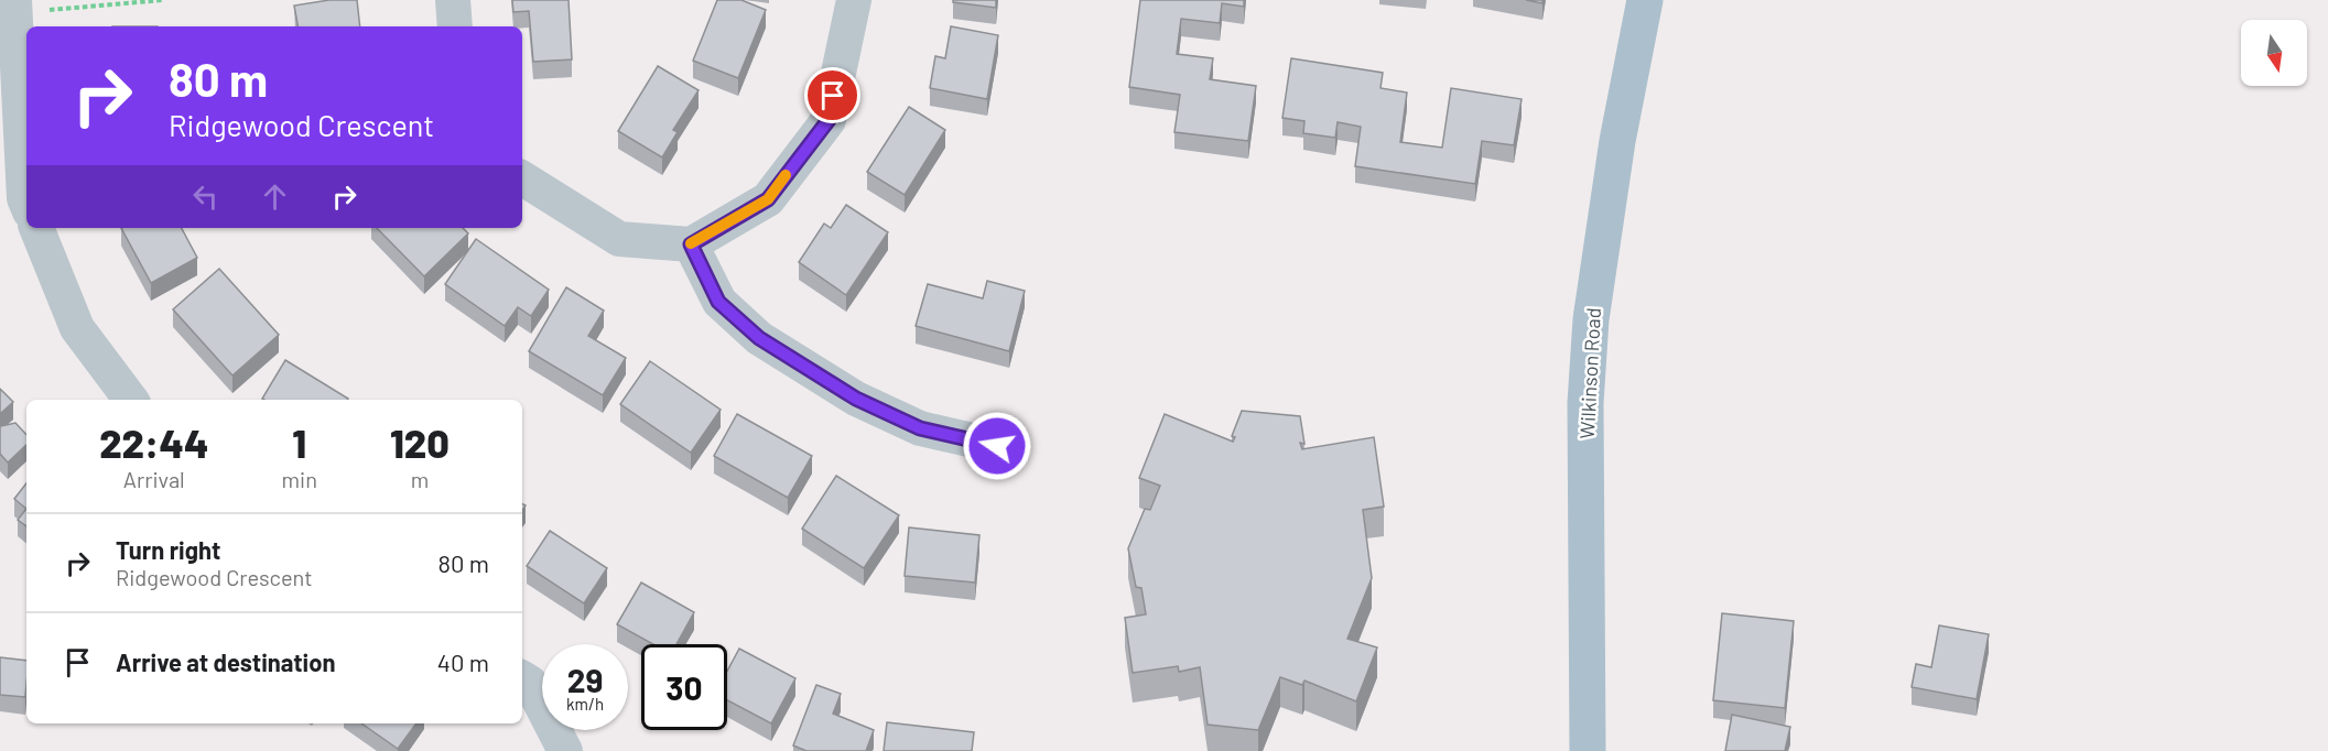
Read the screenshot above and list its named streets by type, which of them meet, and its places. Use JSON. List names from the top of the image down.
{
  "streets": {
    "main road": ["Wilkinson Road"]
  },
  "north": "bottom",
  "page": {
    "turn": ["80 m", "Ridgewood Crescent"],
    "eta": [
      "22:44",
      "Arrival",
      "1",
      "min",
      "120",
      "m"
    ],
    "list": [
      {
        "name": "Turn right",
        "note": "Ridgewood Crescent",
        "value": "80 m"
      },
      {
        "name": "Arrive at destination",
        "value": "40 m"
      }
    ],
    "speed": "29 km/h",
    "limit": "30"
  }
}
